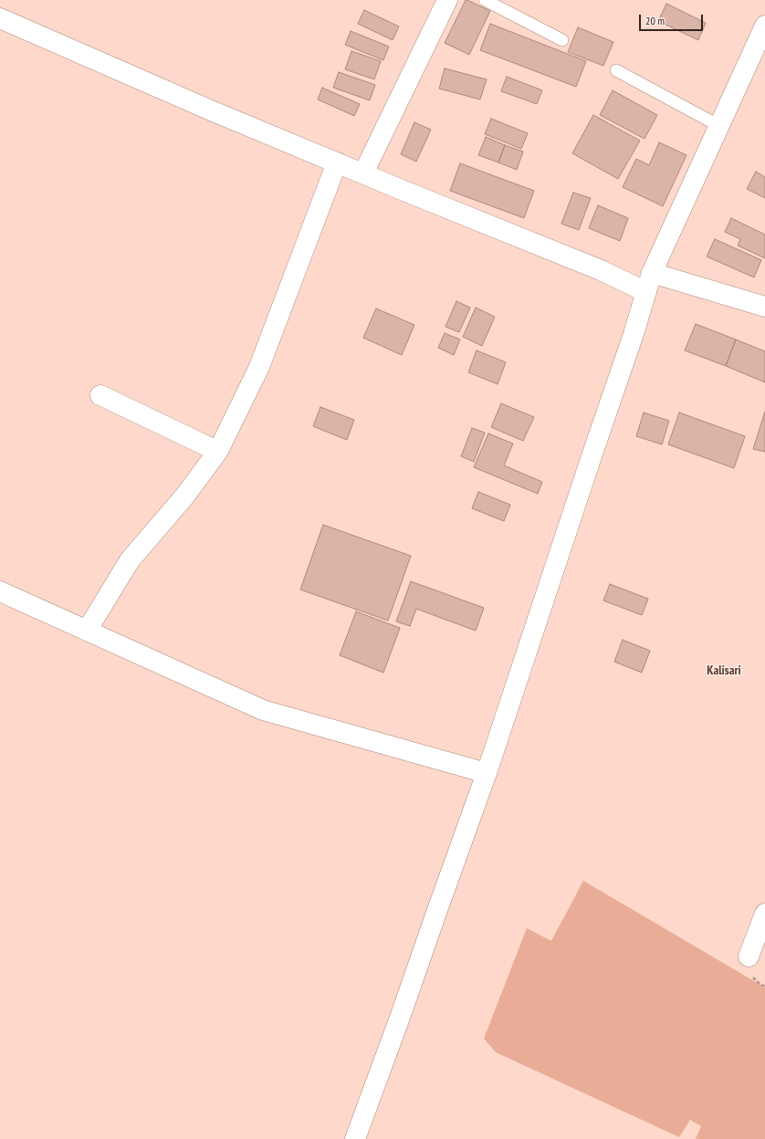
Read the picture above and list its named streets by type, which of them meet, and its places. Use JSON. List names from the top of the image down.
{
  "districts": ["Kalisari"],
  "scale_bar": "20 m"
}
